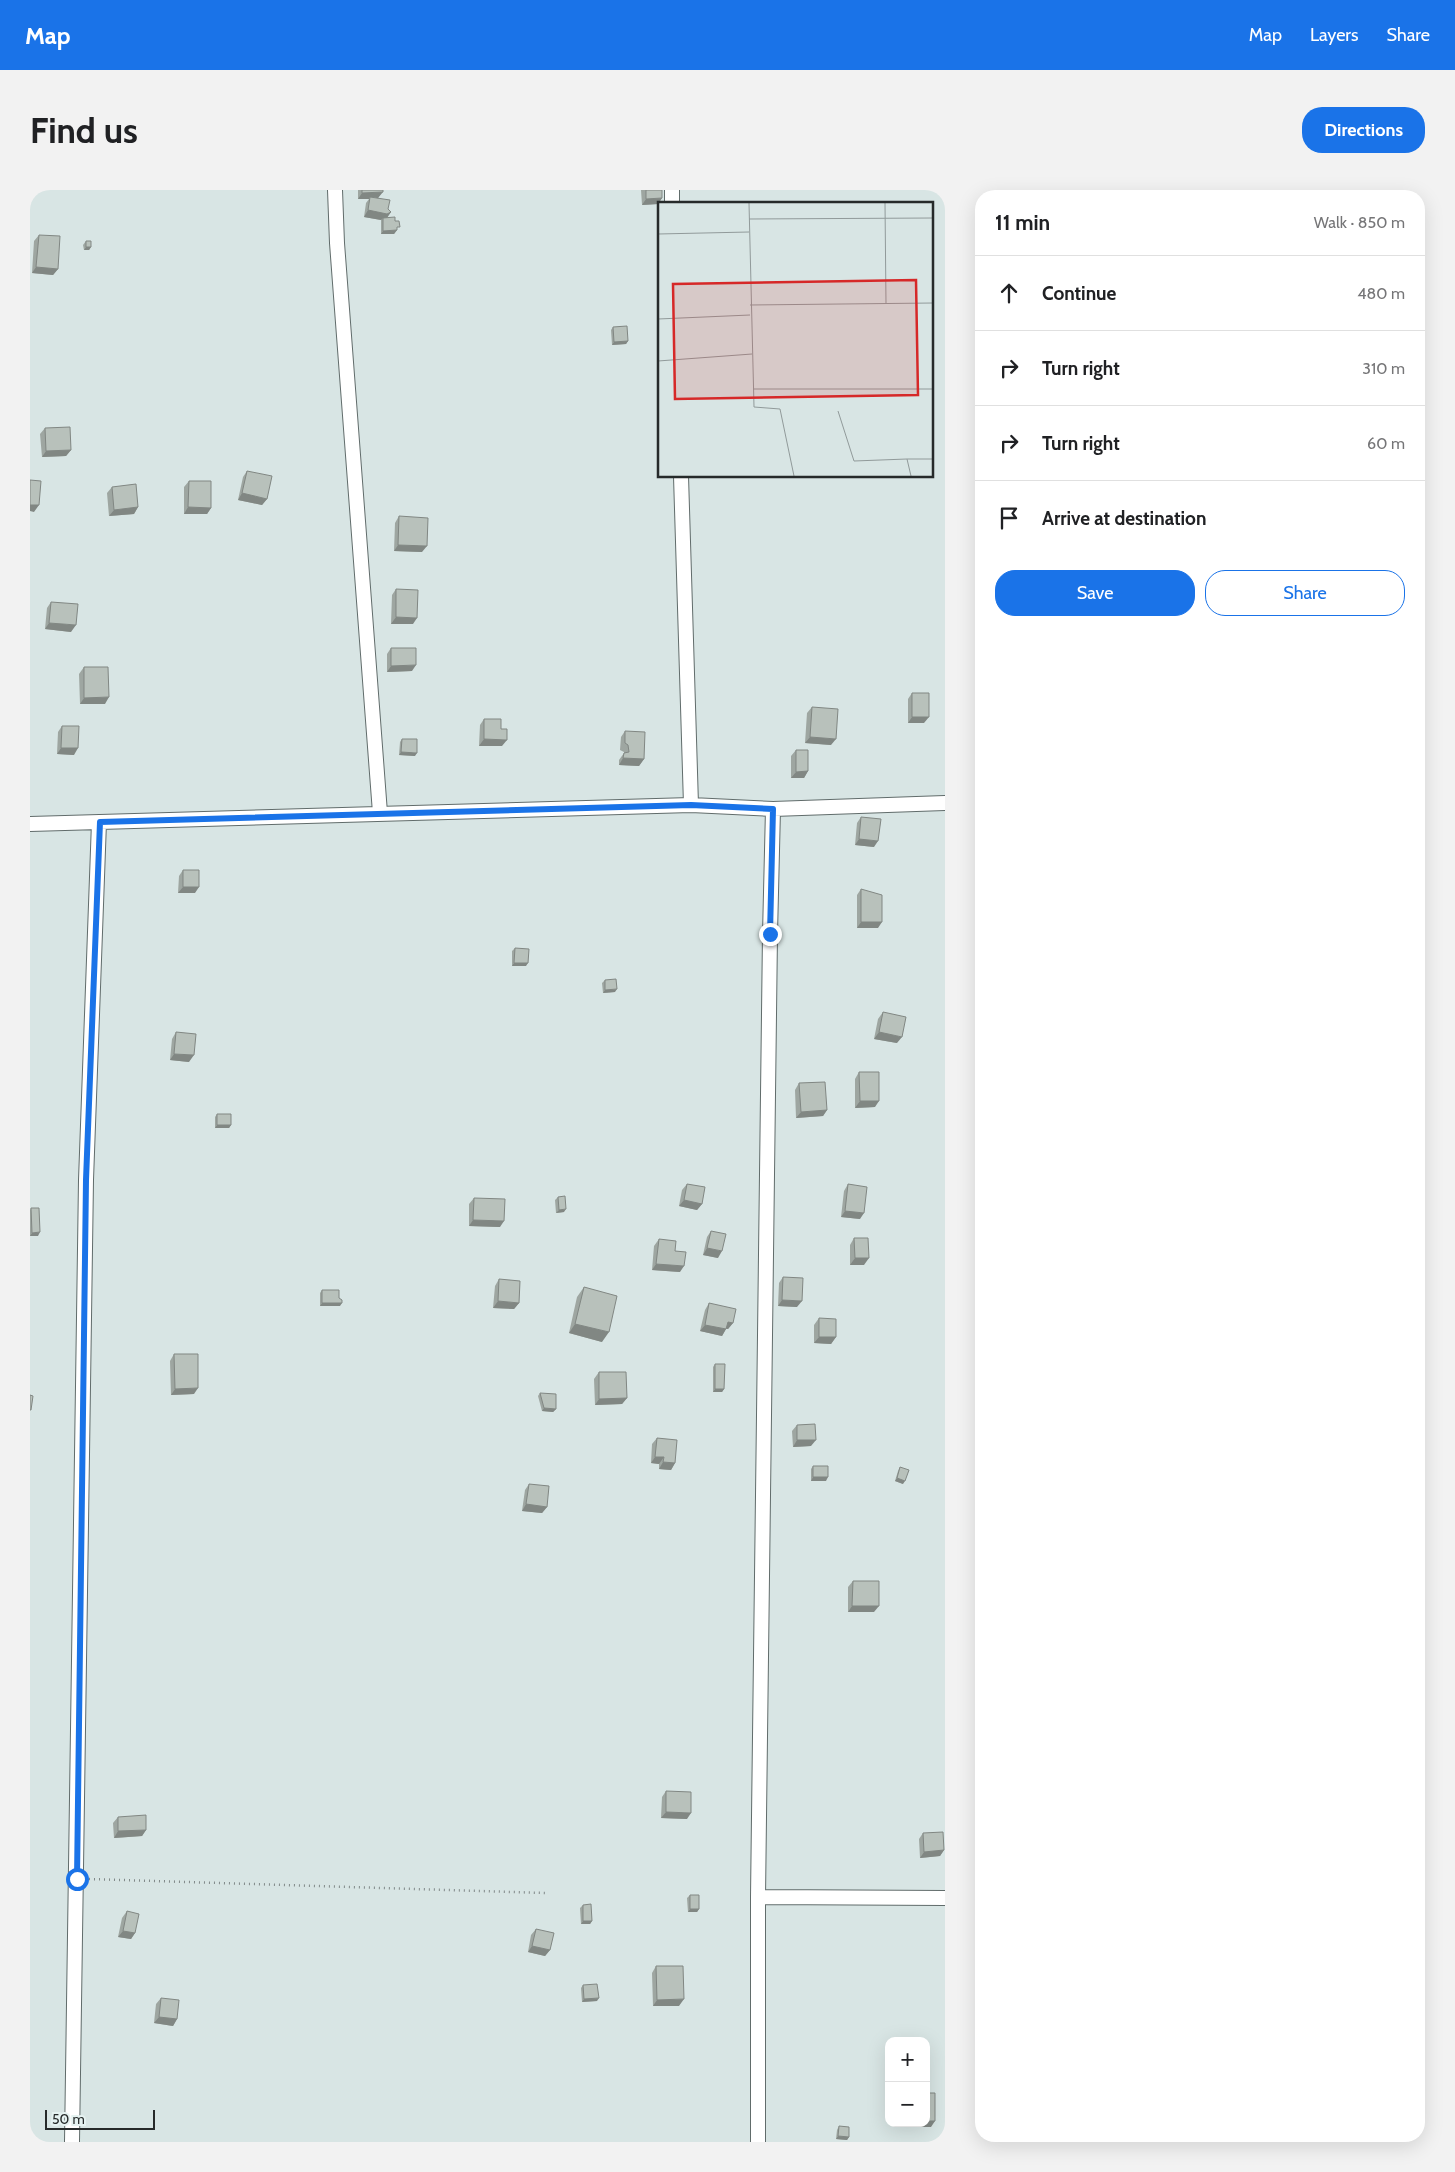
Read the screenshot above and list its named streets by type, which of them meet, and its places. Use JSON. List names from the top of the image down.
{
  "scale_bar": "50 m",
  "page": {
    "header": "Map",
    "nav": ["Map", "Layers", "Share"],
    "buttons": [
      "Directions",
      ["Save", "Share"]
    ],
    "title": "Find us",
    "heading": ["11 min", "Walk · 850 m"],
    "list": [
      ["Continue", "480 m"],
      ["Turn right", "310 m"],
      ["Turn right", "60 m"],
      "Arrive at destination"
    ],
    "map_buttons": ["+", "−"],
    "scale": "50 m"
  }
}
